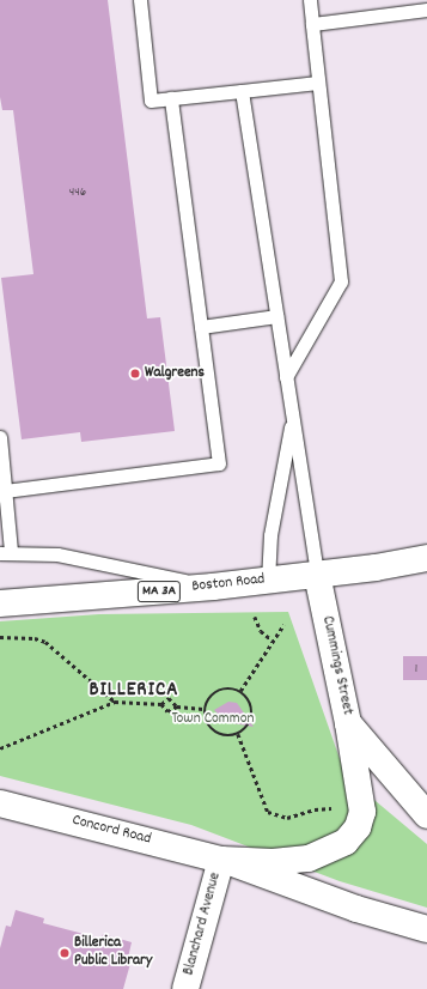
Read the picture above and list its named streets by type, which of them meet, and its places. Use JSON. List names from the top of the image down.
{
  "streets": {
    "main road": [
      "Boston Road",
      "MA 3A",
      "Cummings Street",
      "Concord Road",
      "Blanchard Avenue"
    ]
  },
  "crossings": [
    ["Boston Road", "Cummings Street"],
    ["Cummings Street", "Concord Road"],
    ["Concord Road", "Blanchard Avenue"]
  ],
  "districts": ["BILLERICA"],
  "parks": ["Town Common"],
  "places": ["Walgreens", "Billerica Public Library"],
  "house_numbers": ["446", "1"]
}
